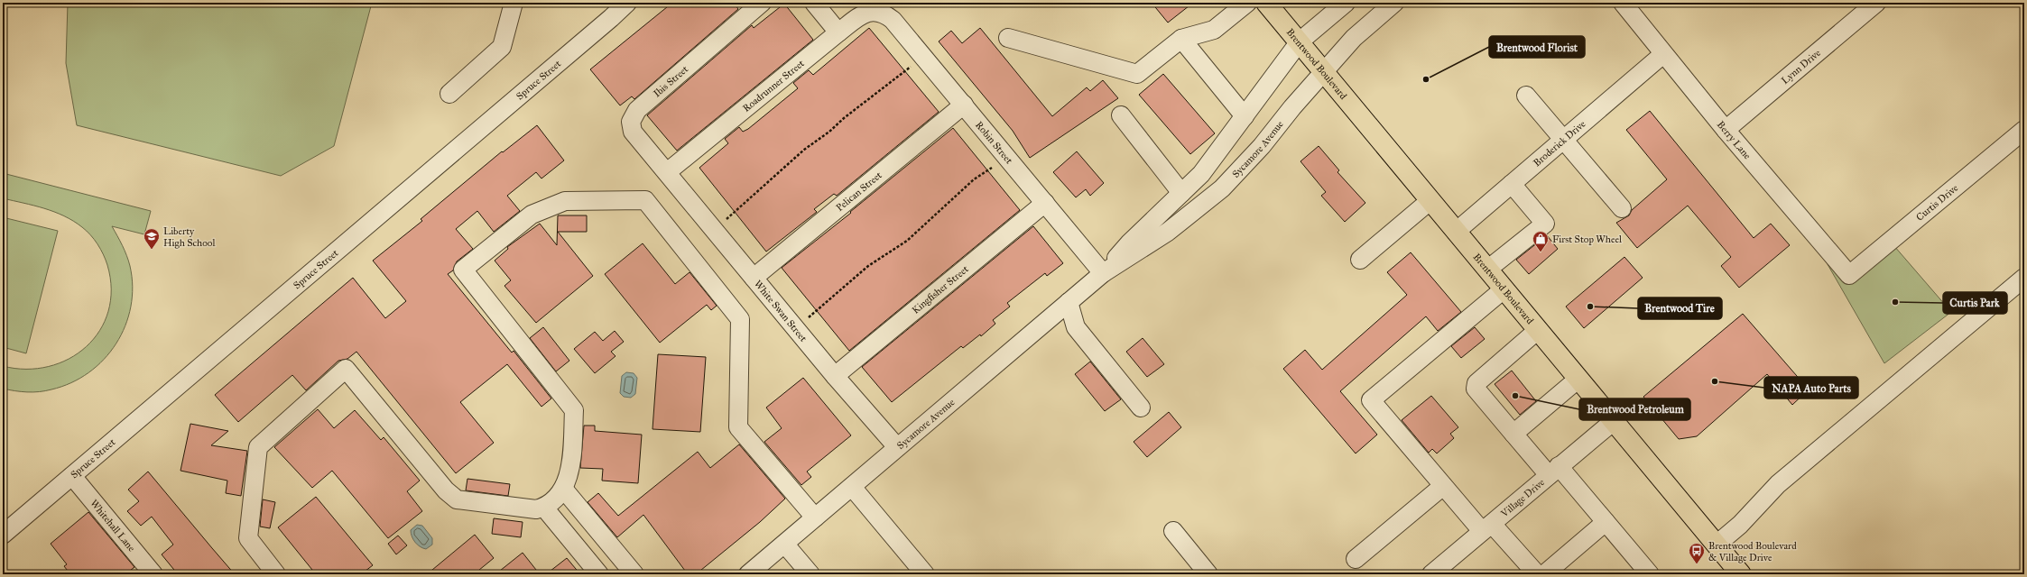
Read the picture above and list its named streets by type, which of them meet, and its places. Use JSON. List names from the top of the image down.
{
  "streets": {
    "main road": ["Brentwood Boulevard"],
    "street": [
      "Lynn Drive",
      "Spruce Street",
      "Ibis Street",
      "Roadrunner Street",
      "Berry Lane",
      "Robin Street",
      "Broderick Drive",
      "Sycamore Avenue",
      "Pelican Street",
      "Curtis Drive",
      "Kingfisher Street",
      "White Swan Street",
      "Village Drive",
      "Whitehall Lane"
    ]
  },
  "crossings": [
    ["Brentwood Boulevard", "Broderick Drive"],
    ["Brentwood Boulevard", "Sycamore Avenue"],
    ["Brentwood Boulevard", "Village Drive"],
    ["Lynn Drive", "Berry Lane"],
    ["Spruce Street", "Whitehall Lane"],
    ["Ibis Street", "Roadrunner Street"],
    ["Ibis Street", "White Swan Street"],
    ["Roadrunner Street", "Robin Street"],
    ["Roadrunner Street", "White Swan Street"],
    ["Berry Lane", "Broderick Drive"],
    ["Berry Lane", "Curtis Drive"],
    ["Robin Street", "Sycamore Avenue"],
    ["Robin Street", "Pelican Street"],
    ["Robin Street", "Kingfisher Street"],
    ["Sycamore Avenue", "White Swan Street"],
    ["Pelican Street", "White Swan Street"],
    ["Kingfisher Street", "White Swan Street"]
  ],
  "places": {
    "other": [
      "Brentwood Florist",
      "Curtis Park",
      "Brentwood Tire",
      "NAPA Auto Parts",
      "Brentwood Petroleum"
    ],
    "school or university": ["Liberty High School"],
    "shop": ["First Stop Wheel"],
    "bus stop": ["Brentwood Boulevard & Village Drive"]
  }
}
